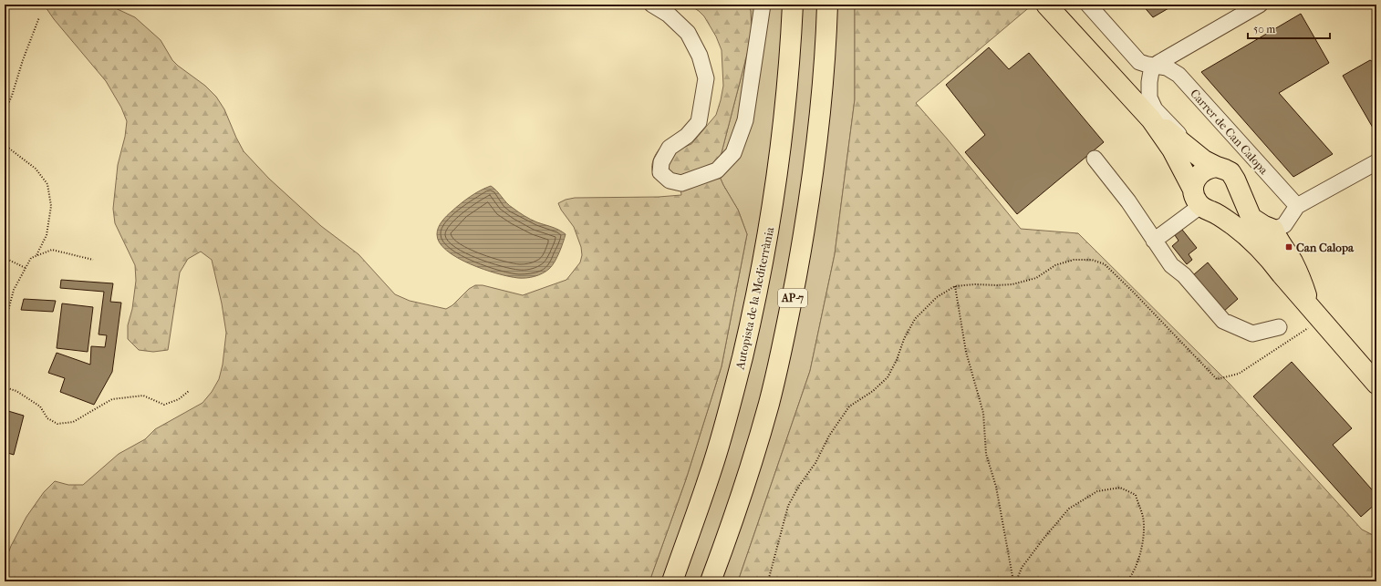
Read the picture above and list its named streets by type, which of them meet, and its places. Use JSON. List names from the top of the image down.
{
  "streets": {
    "main road": ["Autopista de la Mediterrània", "AP-7"],
    "street": ["Carrer de Can Calopa"]
  },
  "places": {
    "transit": ["Can Calopa"]
  },
  "scale_bar": "50 m"
}
